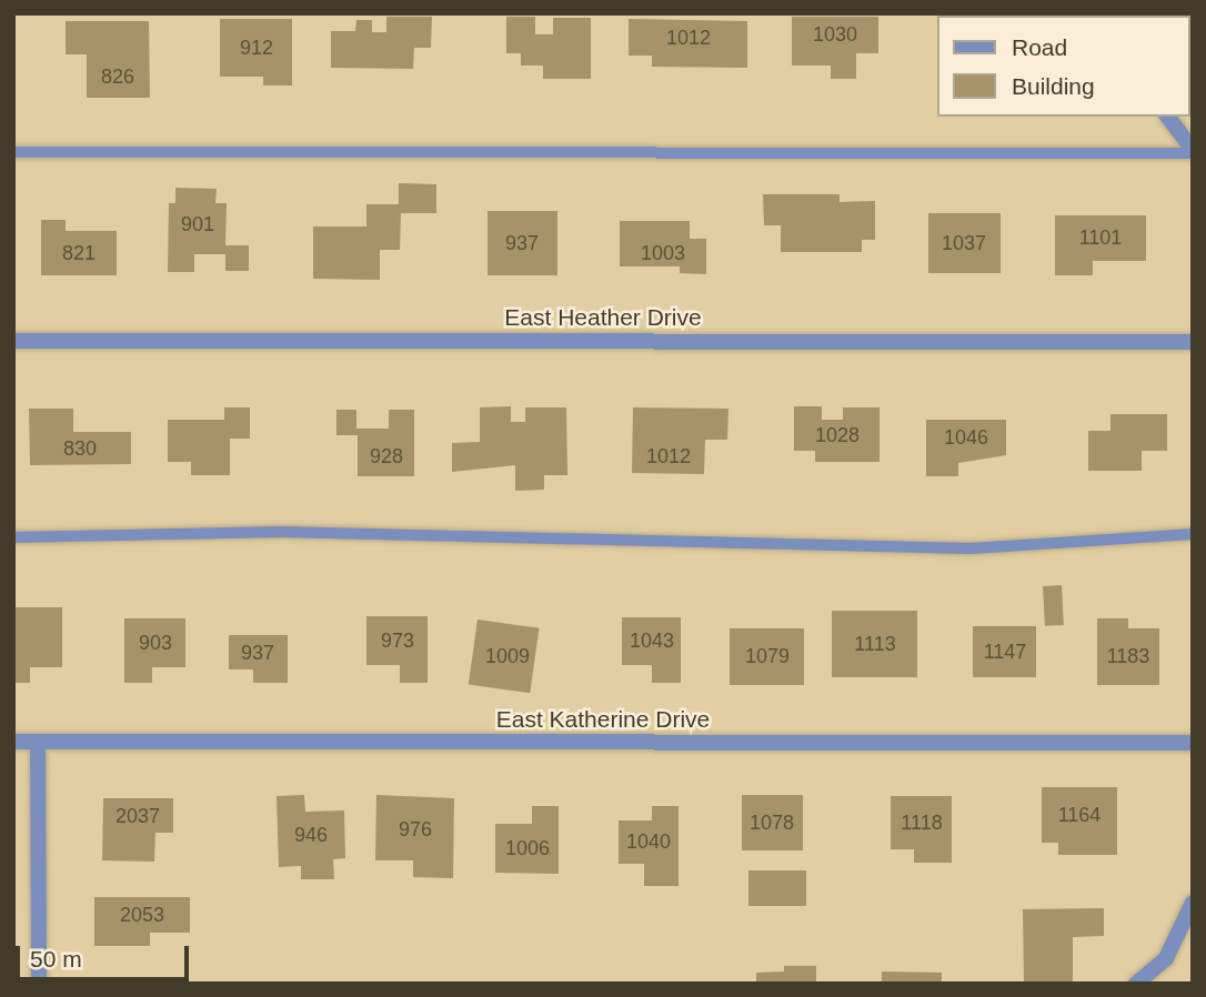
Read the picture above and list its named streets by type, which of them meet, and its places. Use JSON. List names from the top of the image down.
{
  "streets": {
    "street": ["East Heather Drive", "East Katherine Drive"]
  },
  "house_numbers": [
    "1030",
    "1012",
    "912",
    "826",
    "901",
    "1101",
    "937",
    "1037",
    "821",
    "1003",
    "1028",
    "1046",
    "830",
    "928",
    "1012",
    "973",
    "1043",
    "903",
    "1113",
    "1147",
    "937",
    "1009",
    "1079",
    "1183",
    "1164",
    "2037",
    "1078",
    "1118",
    "976",
    "946",
    "1040",
    "1006",
    "2053"
  ],
  "legend": ["Road", "Building"],
  "scale_bar": "50 m"
}
